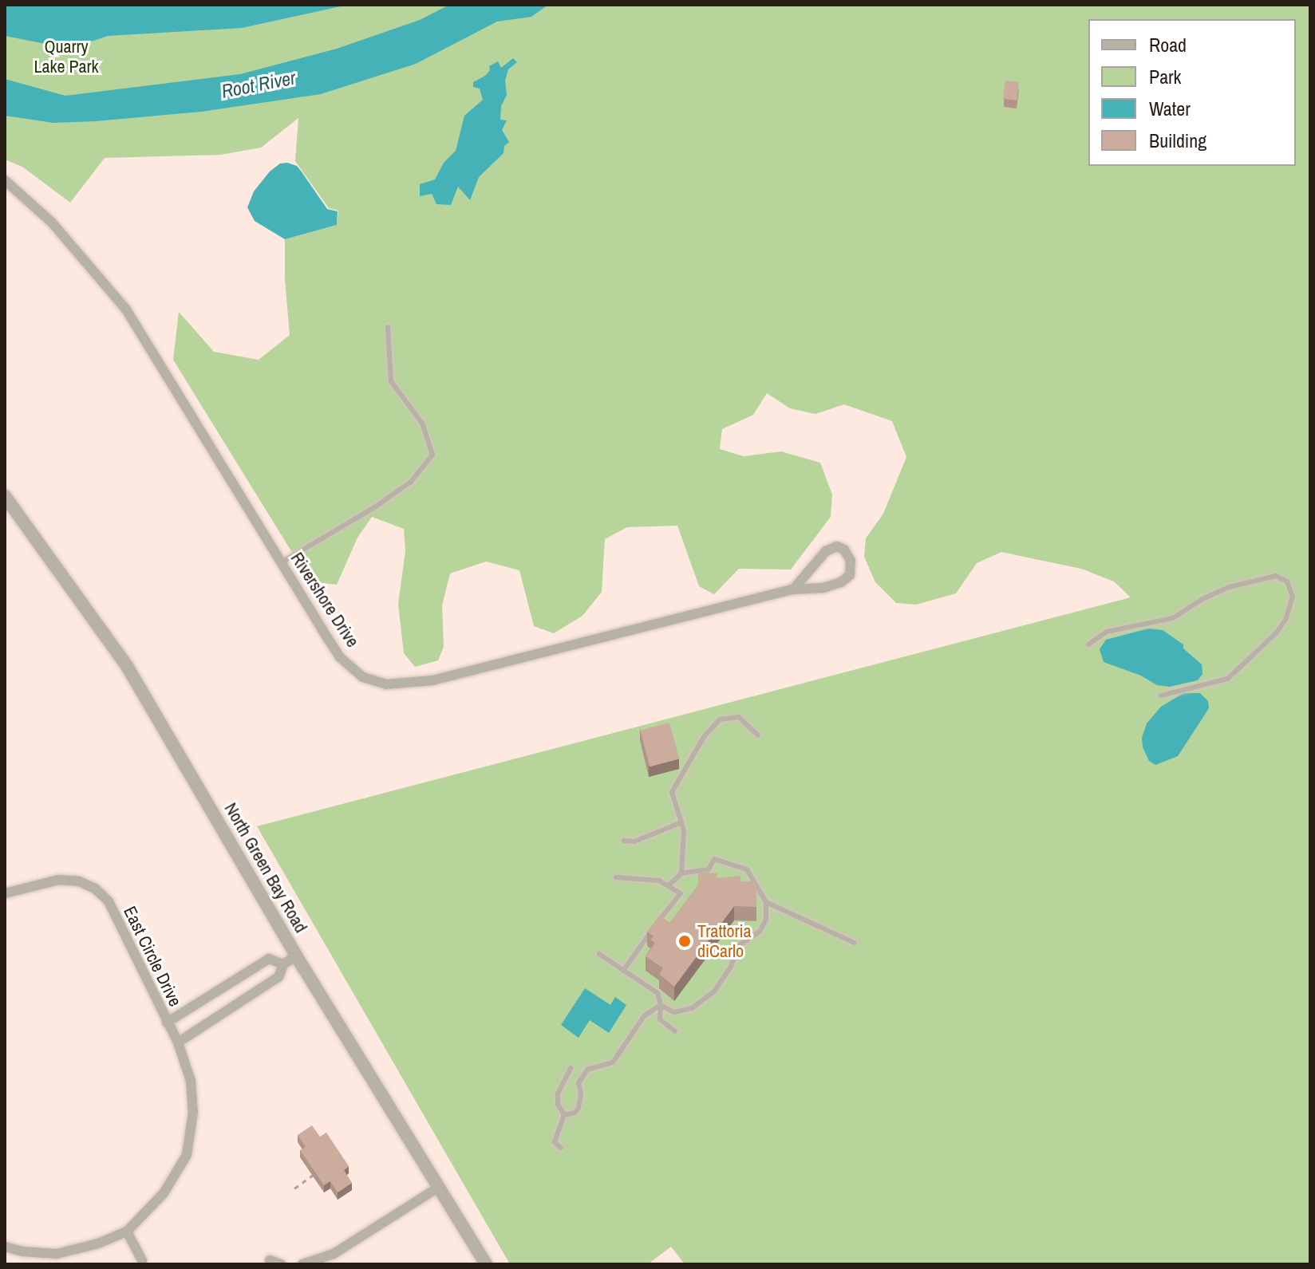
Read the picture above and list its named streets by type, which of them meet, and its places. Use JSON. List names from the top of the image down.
{
  "streets": {
    "street": ["Rivershore Drive", "North Green Bay Road", "East Circle Drive"]
  },
  "water": ["Root River"],
  "parks": ["Quarry Lake Park"],
  "places": ["Trattoria diCarlo"],
  "legend": [
    "Road",
    "Park",
    "Water",
    "Building"
  ]
}
